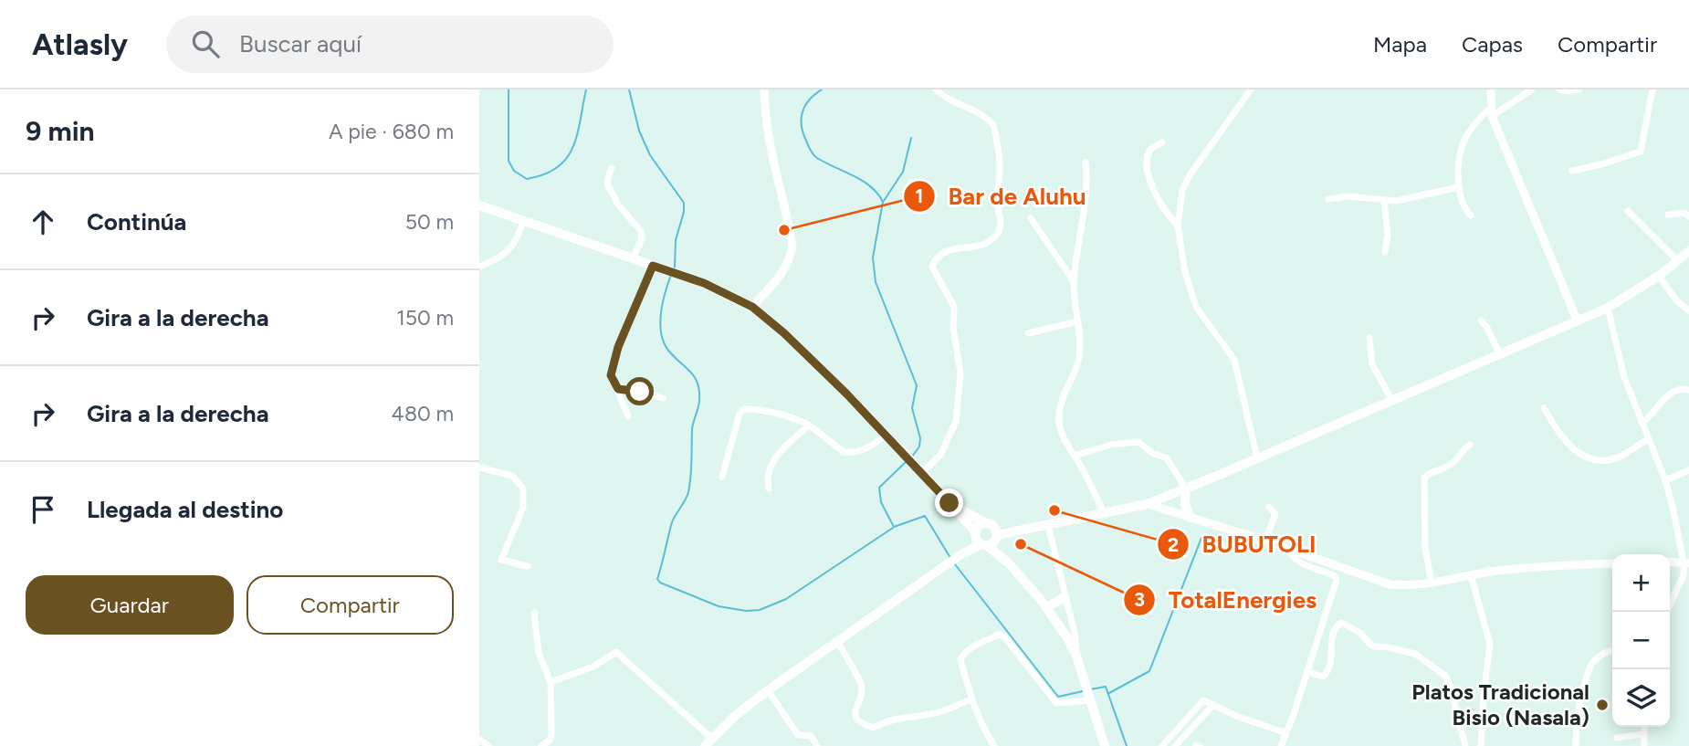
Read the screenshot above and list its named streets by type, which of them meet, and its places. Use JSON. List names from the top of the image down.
{
  "places": [
    "Bar de Aluhu",
    "BUBUTOLI",
    "TotalEnergies",
    "Platos Tradicional Bisio (Nasala)"
  ],
  "page": {
    "header": "Atlasly",
    "search": "Buscar aquí",
    "nav": ["Mapa", "Capas", "Compartir"],
    "heading": ["9 min", "A pie · 680 m"],
    "list": [
      ["Continúa", "50 m"],
      ["Gira a la derecha", "150 m"],
      ["Gira a la derecha", "480 m"],
      "Llegada al destino"
    ],
    "map_buttons": ["+", "−"],
    "buttons": ["Guardar", "Compartir"]
  }
}
